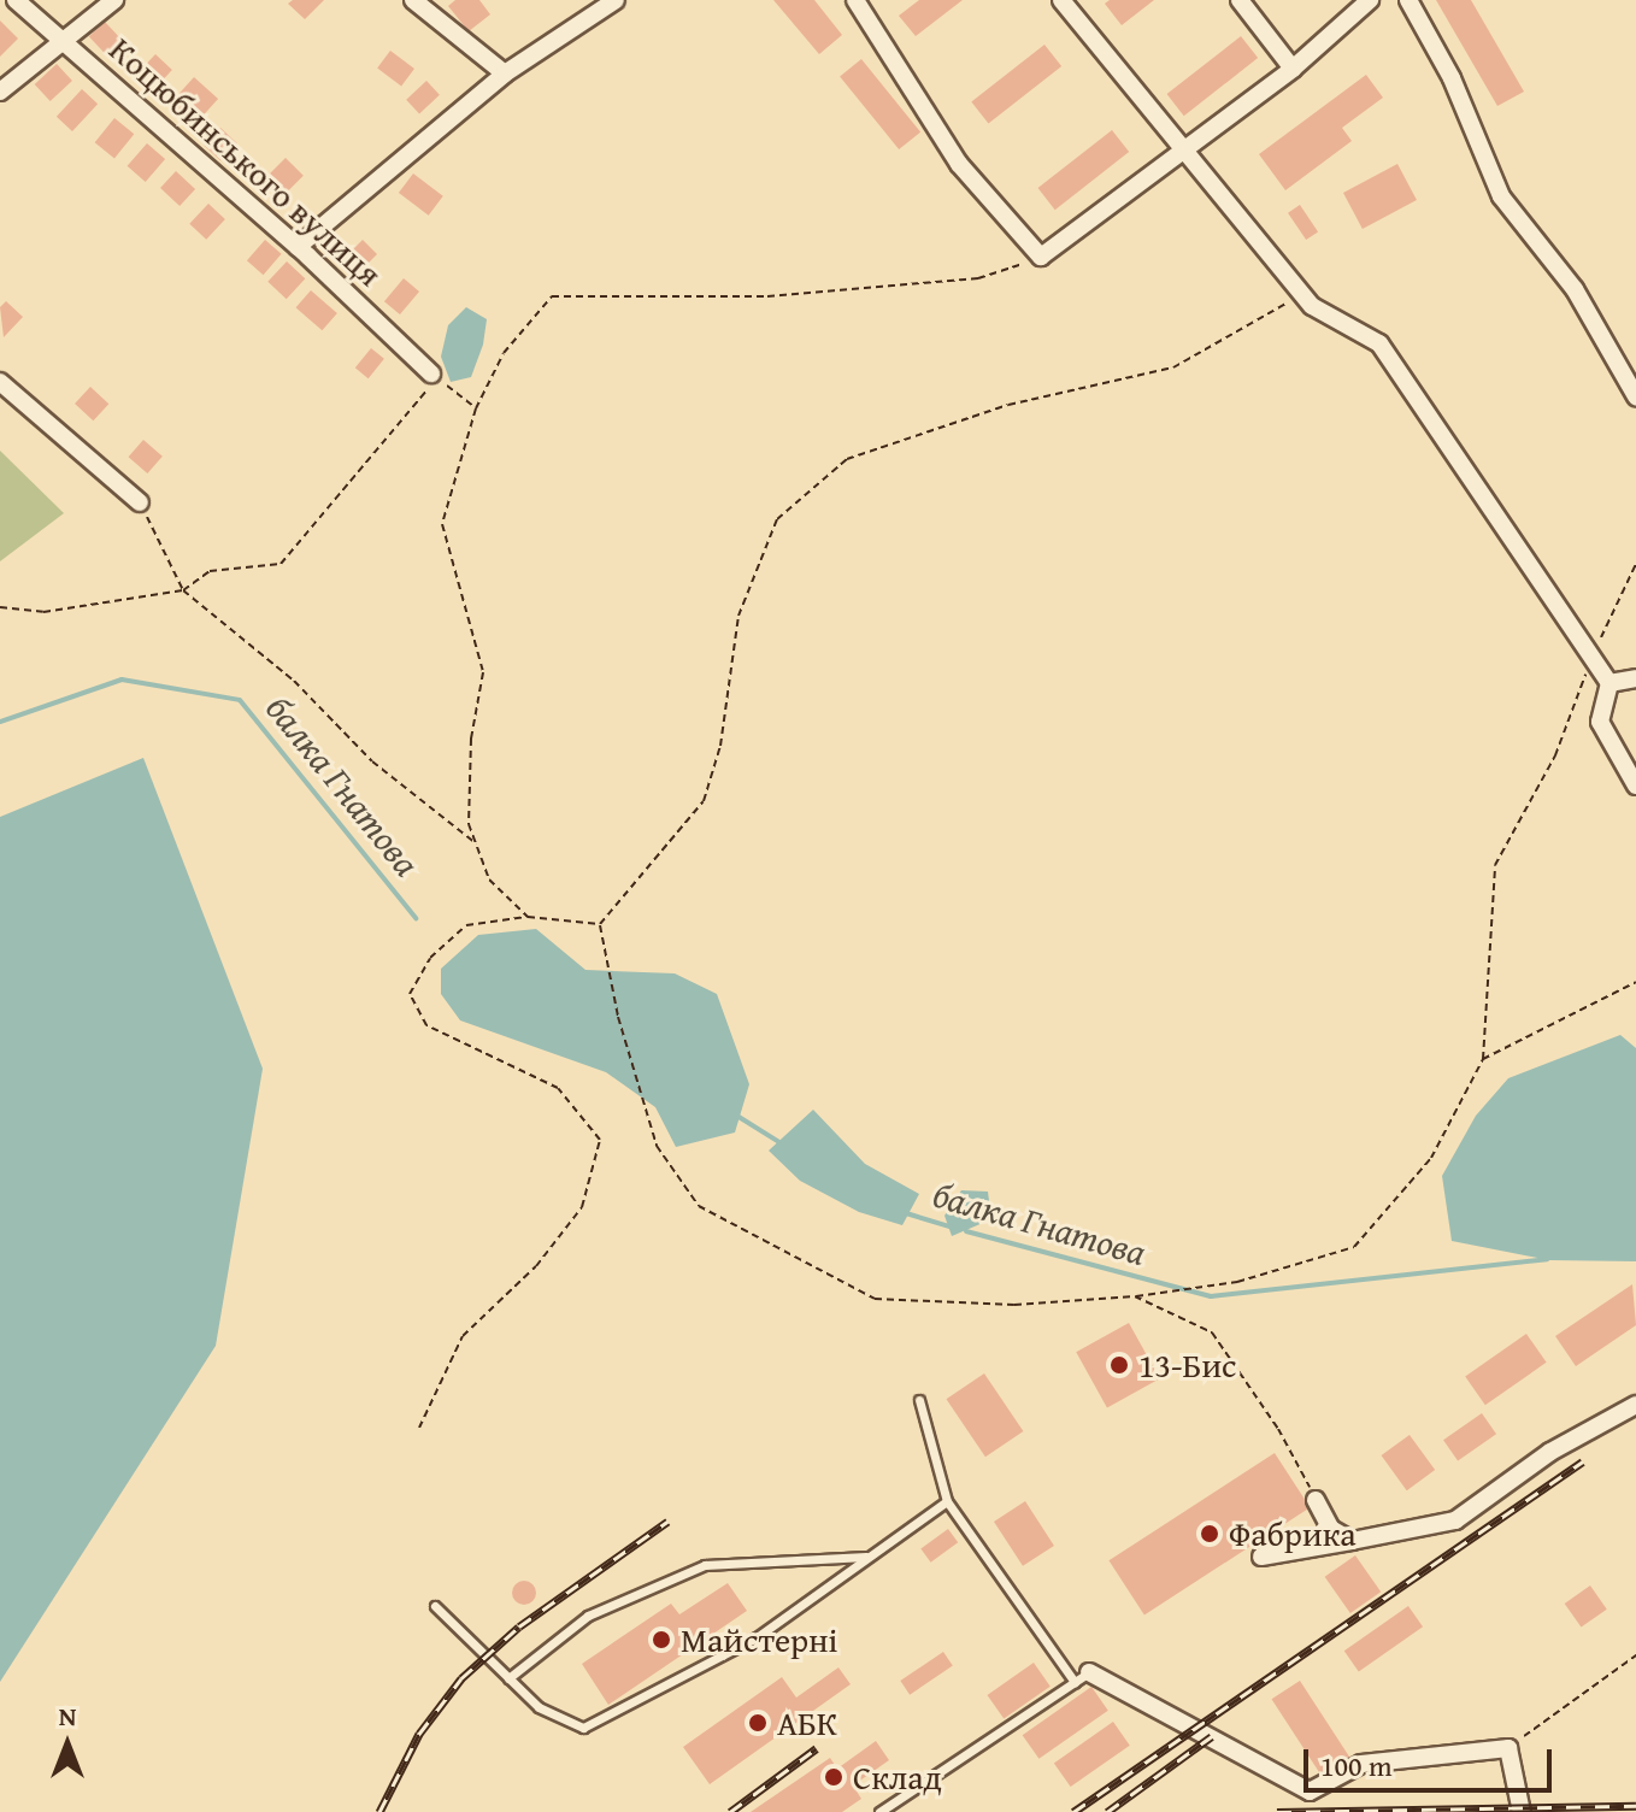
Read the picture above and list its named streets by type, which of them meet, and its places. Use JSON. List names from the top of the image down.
{
  "streets": {
    "street": ["Коцюбинського вулиця"]
  },
  "water": ["балка Гнатова"],
  "places": [
    "13-Бис",
    "Фабрика",
    "Майстерні",
    "АБК",
    "Склад"
  ],
  "scale_bar": "100 m",
  "north": "top"
}
